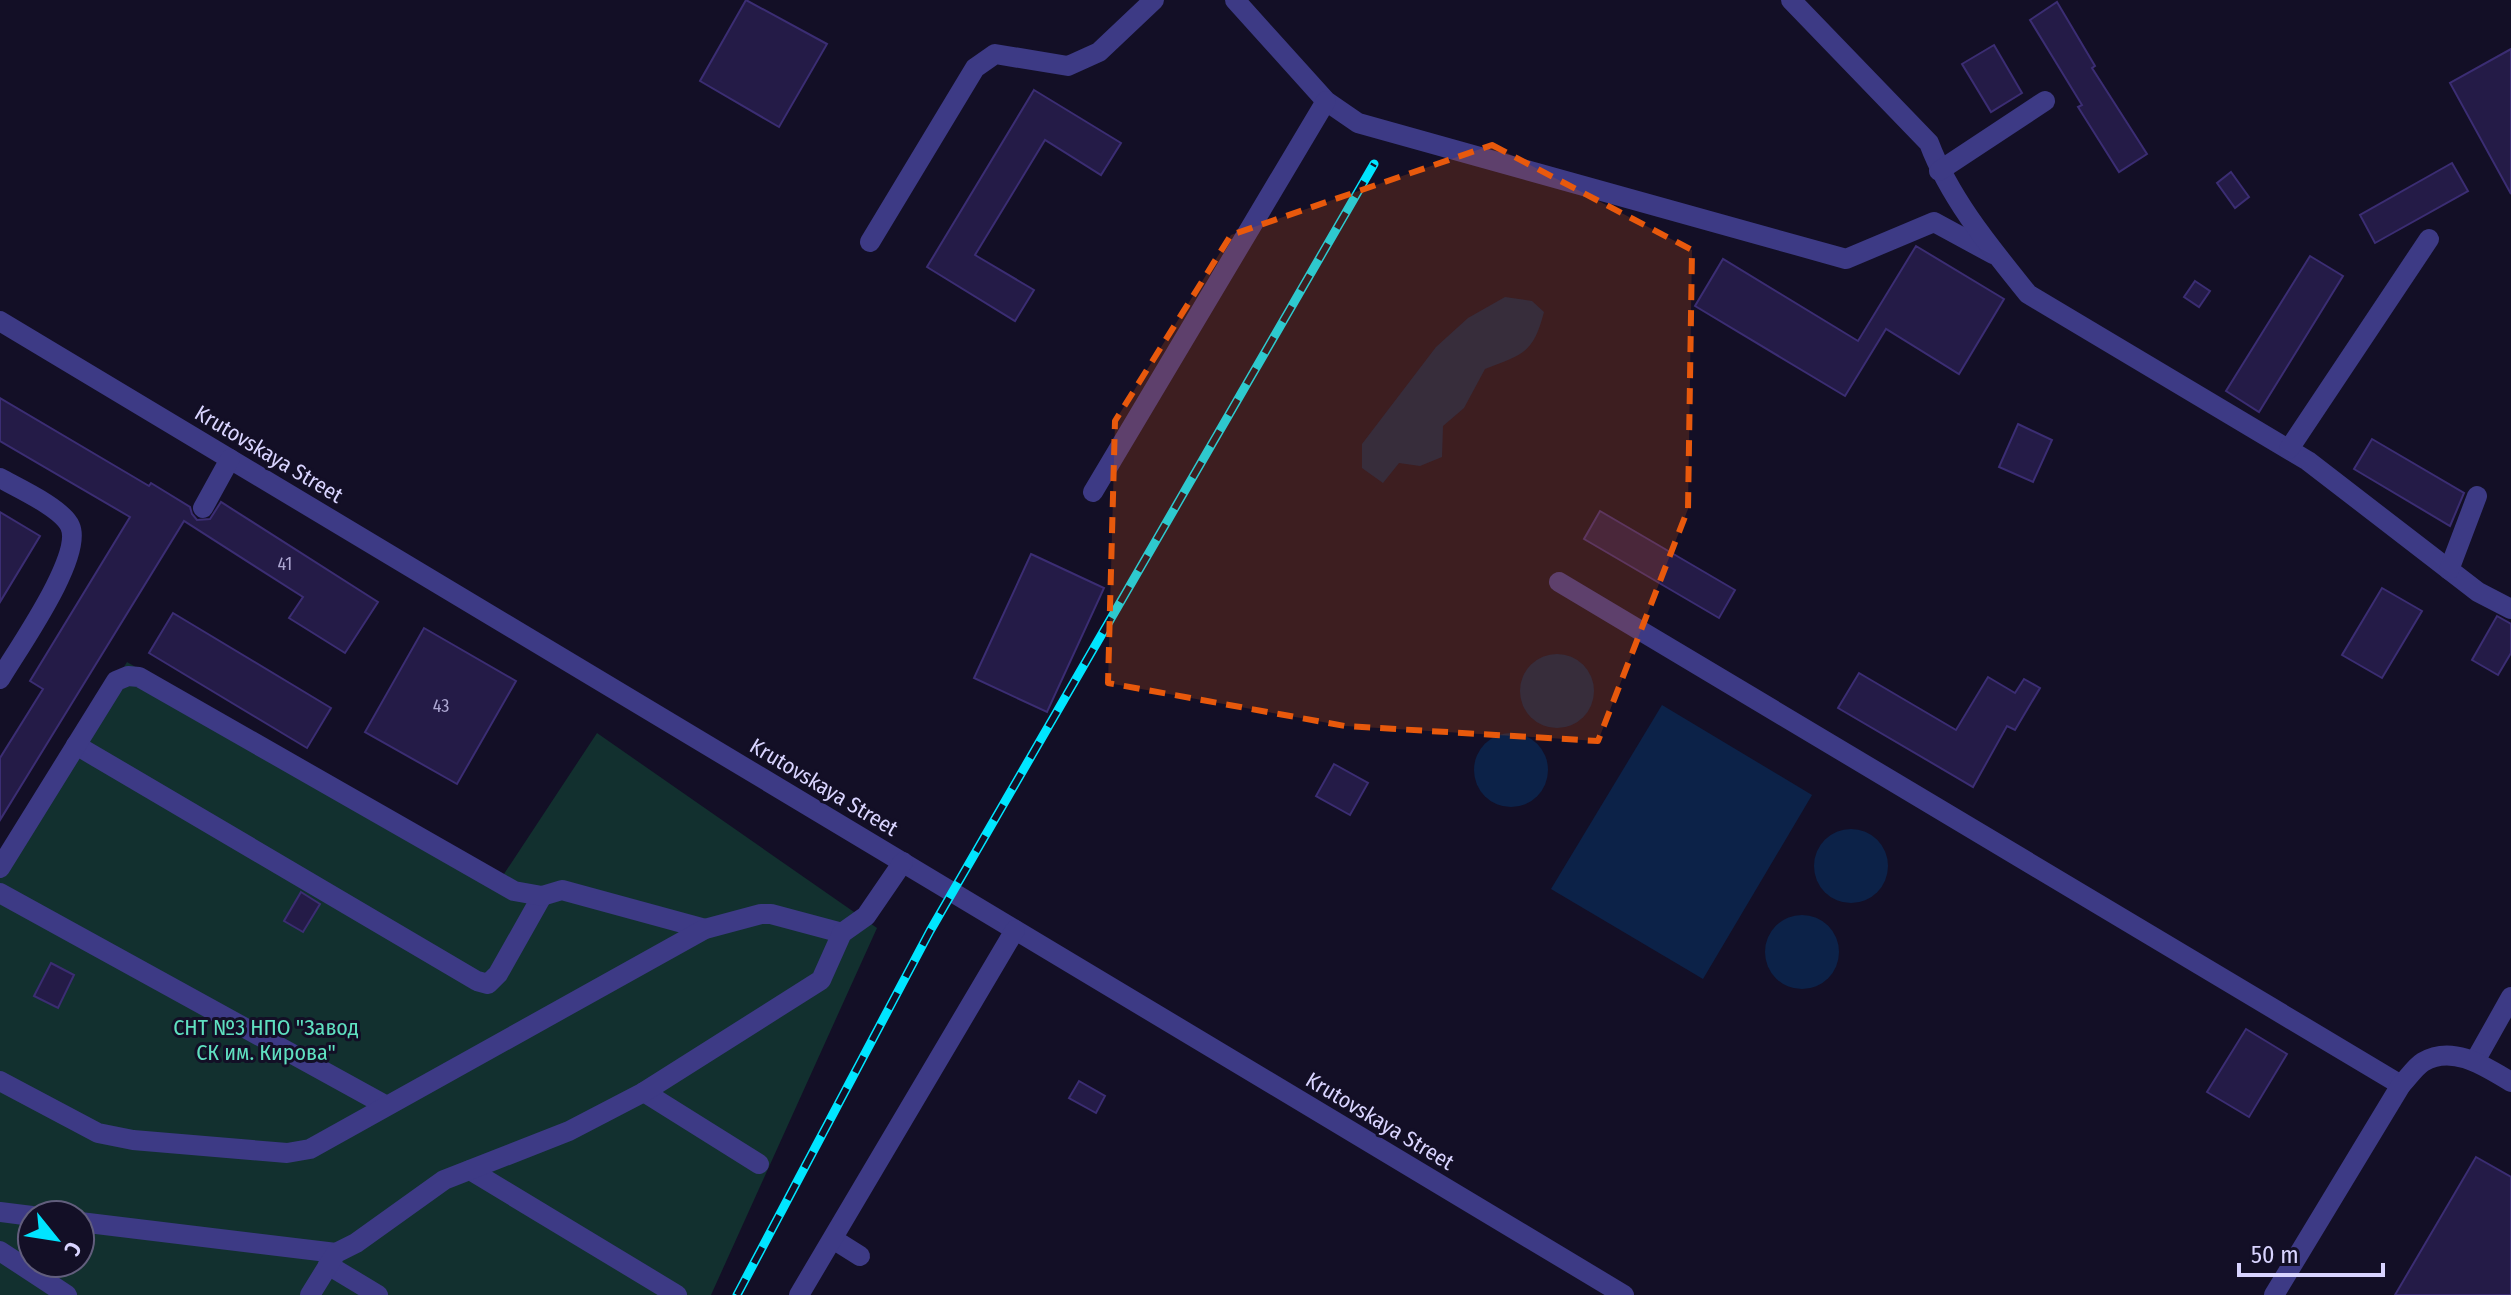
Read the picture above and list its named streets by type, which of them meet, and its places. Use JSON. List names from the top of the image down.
{
  "streets": {
    "street": ["Krutovskaya Street"]
  },
  "parks": ["СНТ №3 НПО \"Завод СК им. Кирова\""],
  "house_numbers": ["41", "43"],
  "scale_bar": "50 m",
  "north": "bottom right"
}
